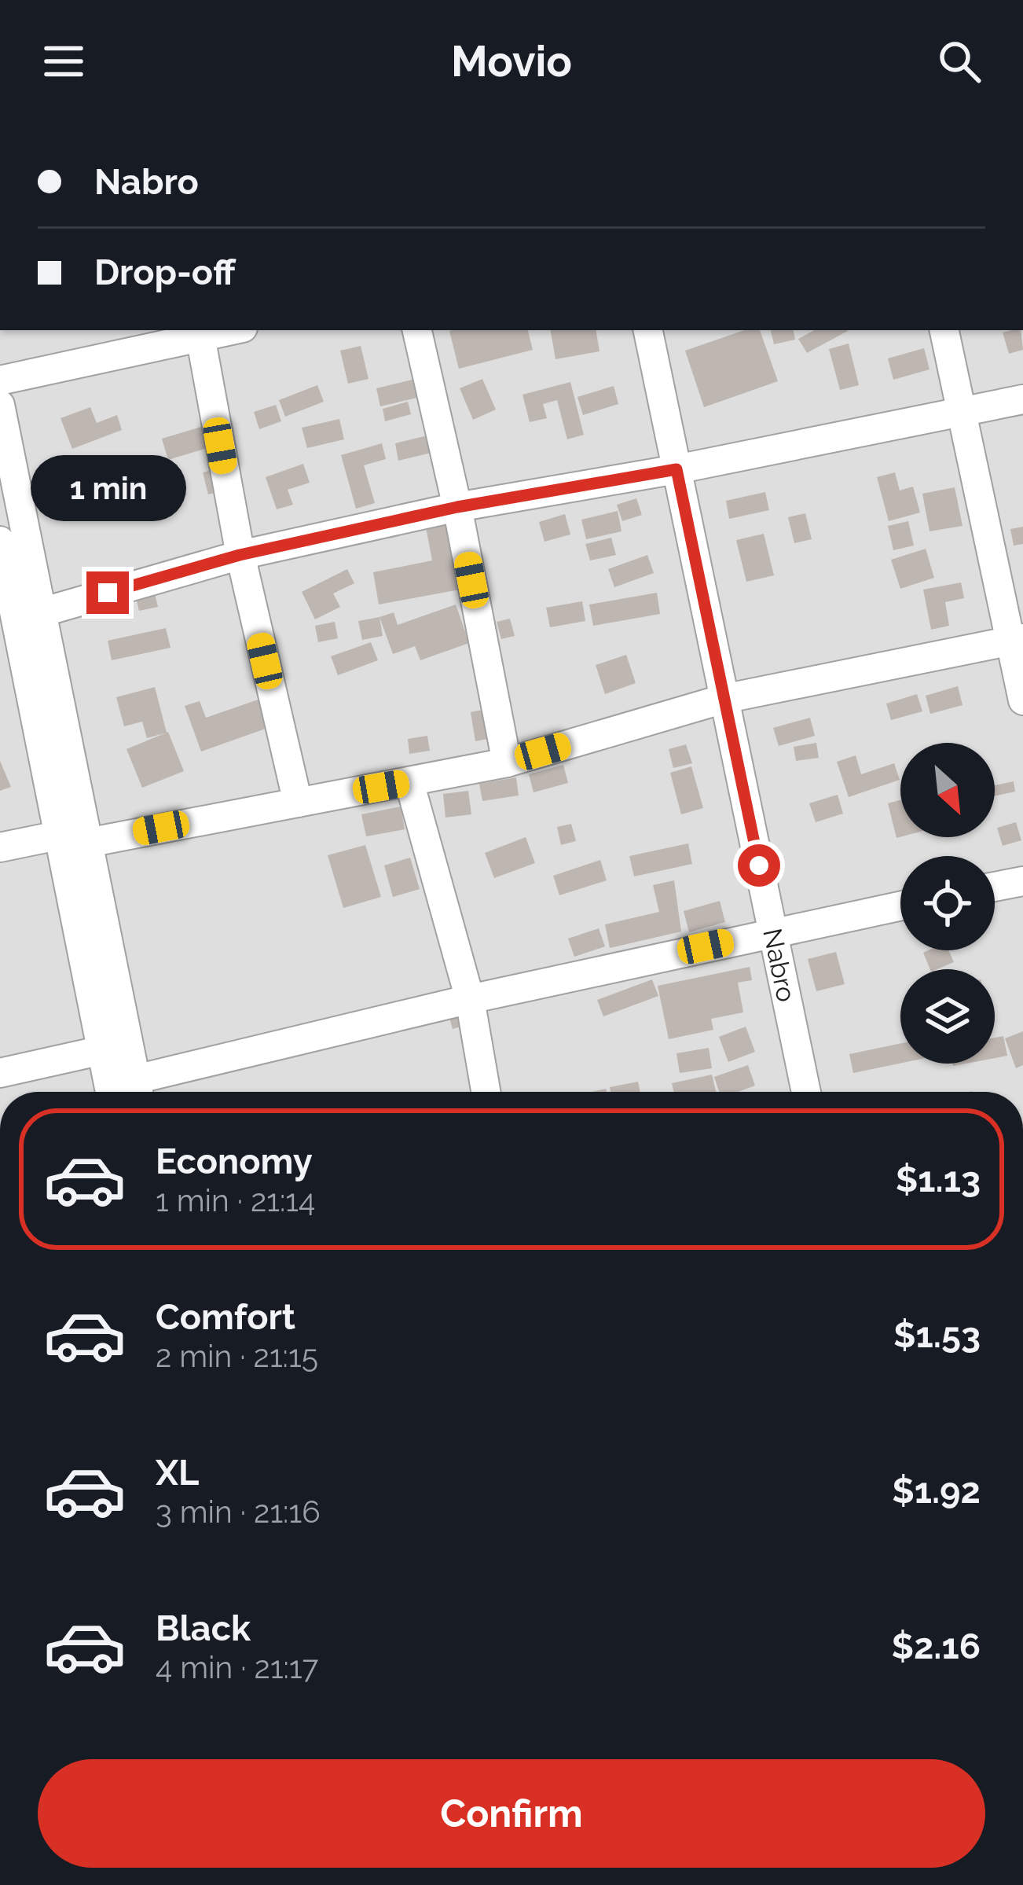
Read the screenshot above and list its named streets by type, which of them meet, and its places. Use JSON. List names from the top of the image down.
{
  "streets": {
    "street": ["Nabro"]
  },
  "north": "bottom right",
  "page": {
    "header": "Movio",
    "banner": ["Nabro", "Drop-off"],
    "bubble": "1 min",
    "list": [
      {
        "name": "Economy",
        "note": "1 min · 21:14",
        "value": "$1.13"
      },
      {
        "name": "Comfort",
        "note": "2 min · 21:15",
        "value": "$1.53"
      },
      {
        "name": "XL",
        "note": "3 min · 21:16",
        "value": "$1.92"
      },
      {
        "name": "Black",
        "note": "4 min · 21:17",
        "value": "$2.16"
      }
    ],
    "buttons": "Confirm"
  }
}
